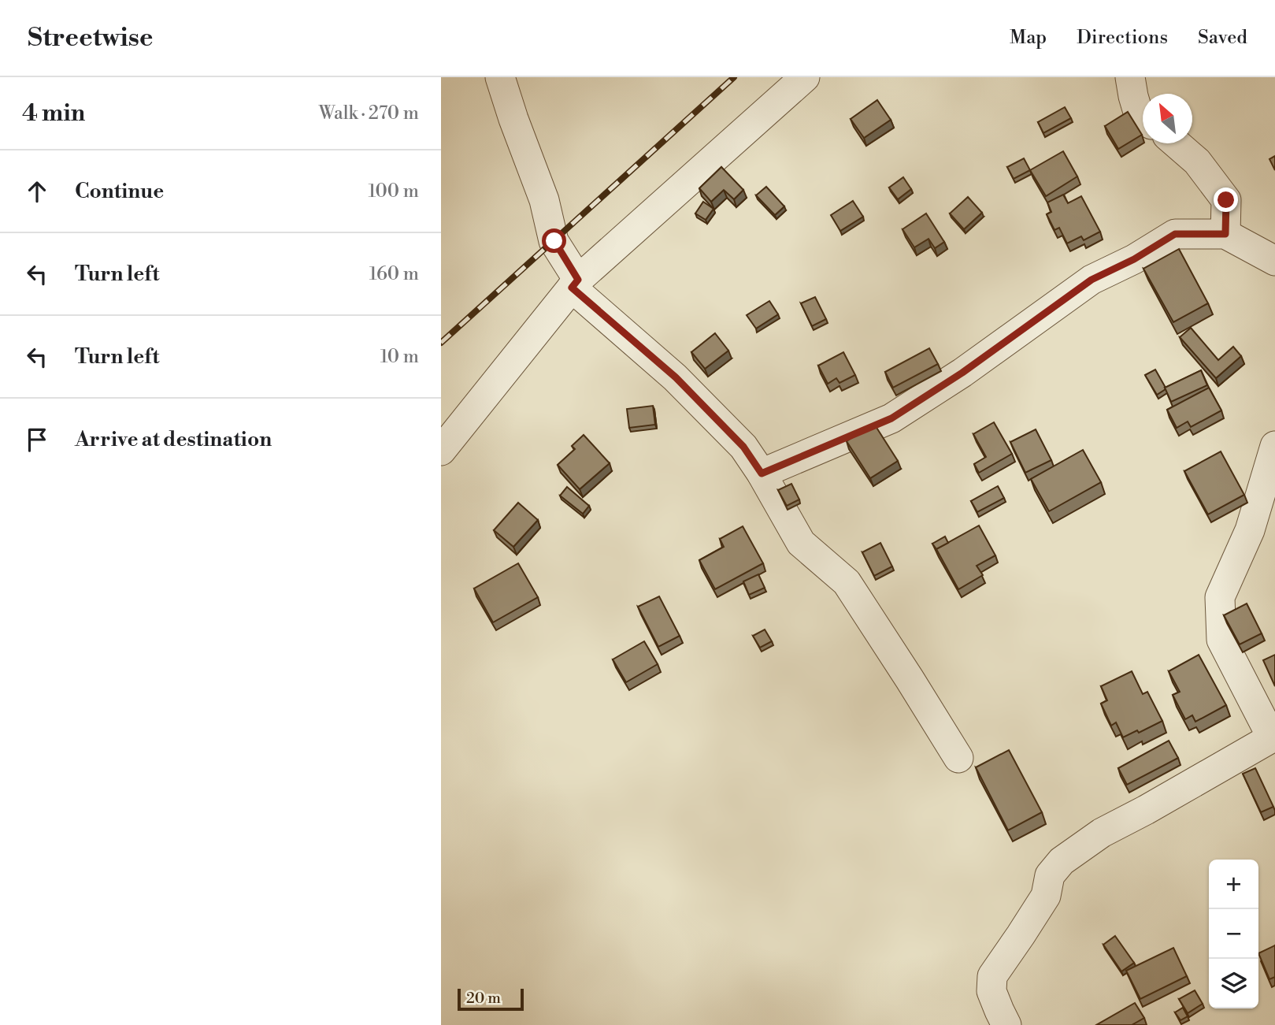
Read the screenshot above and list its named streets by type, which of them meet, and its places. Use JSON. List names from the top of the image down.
{
  "scale_bar": "20 m",
  "north": "top left",
  "page": {
    "header": "Streetwise",
    "nav": ["Map", "Directions", "Saved"],
    "heading": ["4 min", "Walk · 270 m"],
    "list": [
      ["Continue", "100 m"],
      ["Turn left", "160 m"],
      ["Turn left", "10 m"],
      "Arrive at destination"
    ],
    "map_buttons": ["+", "−"],
    "scale": "20 m"
  }
}
